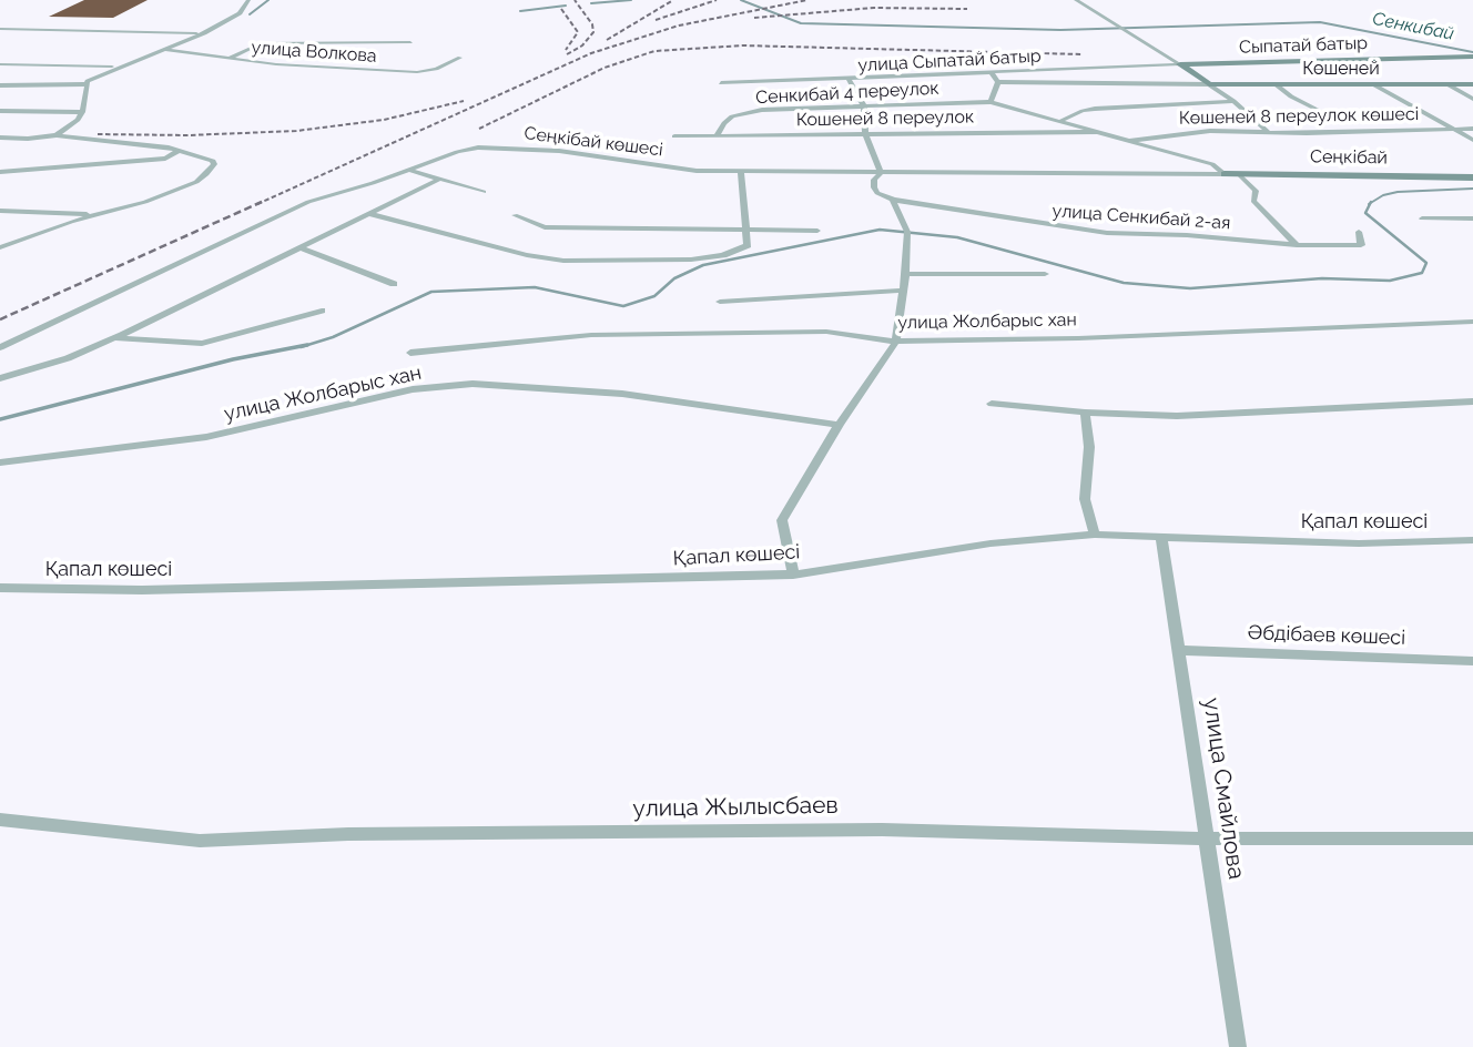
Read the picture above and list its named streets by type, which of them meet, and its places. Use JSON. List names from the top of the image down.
{
  "streets": {
    "street": [
      "Сыпатай батыр",
      "улица Волкова",
      "улица Сыпатай батыр",
      "Көшеней",
      "Сенкибай 4 переулок",
      "Көшеней 8 переулок көшесі",
      "Кошеней 8 переулок",
      "Сеңкібай көшесі",
      "Сеңкібай",
      "улица Сенкибай 2-ая",
      "улица Жолбарыс хан",
      "Қапал көшесі",
      "Әбдібаев көшесі",
      "улица Смайлова",
      "улица Жылысбаев"
    ]
  },
  "crossings": [
    ["Сыпатай батыр", "улица Сыпатай батыр"],
    ["Сенкибай 4 переулок", "Көшеней 8 переулок көшесі"],
    ["Сенкибай 4 переулок", "Кошеней 8 переулок"],
    ["Сенкибай 4 переулок", "Сеңкібай көшесі"],
    ["Сенкибай 4 переулок", "Сеңкібай"],
    ["Сеңкібай көшесі", "Сеңкібай"],
    ["Сеңкібай", "улица Сенкибай 2-ая"],
    ["Қапал көшесі", "улица Смайлова"],
    ["Әбдібаев көшесі", "улица Смайлова"],
    ["улица Смайлова", "улица Жылысбаев"]
  ],
  "water": ["Сенкибай"]
}
